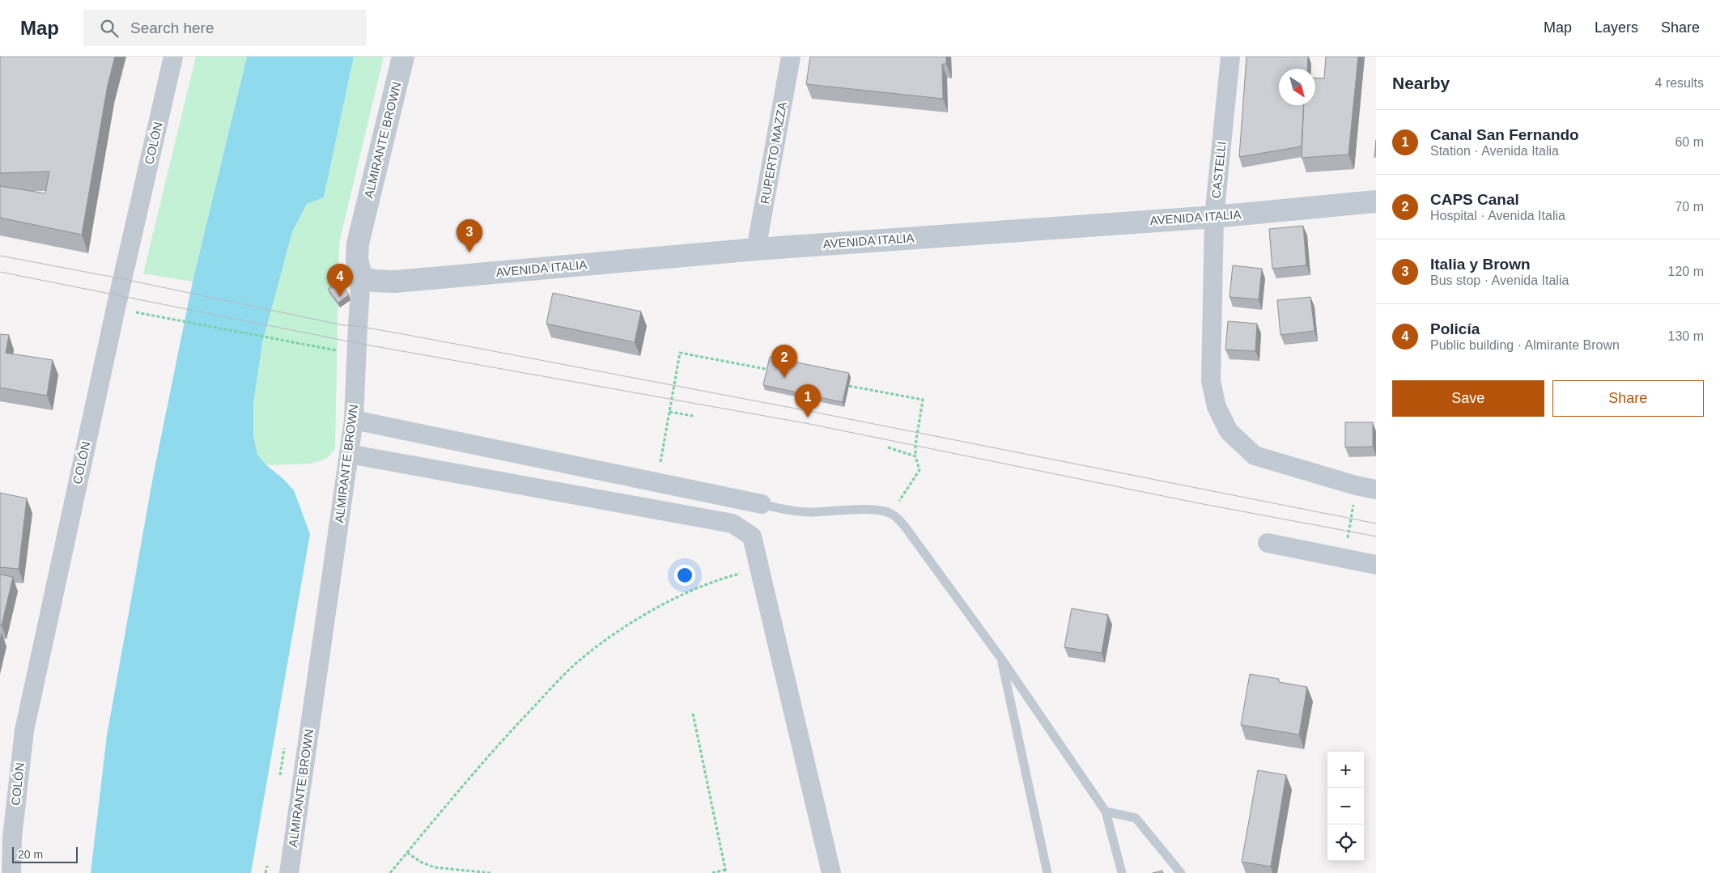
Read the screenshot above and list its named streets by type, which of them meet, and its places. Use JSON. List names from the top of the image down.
{
  "streets": {
    "street": [
      "ALMIRANTE BROWN",
      "COLÓN",
      "RUPERTO MAZZA",
      "CASTELLI",
      "AVENIDA ITALIA"
    ]
  },
  "crossings": [
    ["ALMIRANTE BROWN", "AVENIDA ITALIA"],
    ["RUPERTO MAZZA", "AVENIDA ITALIA"],
    ["CASTELLI", "AVENIDA ITALIA"]
  ],
  "scale_bar": "20 m",
  "north": "bottom right",
  "page": {
    "header": "Map",
    "search": "Search here",
    "nav": ["Map", "Layers", "Share"],
    "heading": ["Nearby", "4 results"],
    "list": [
      {
        "mark": "1",
        "name": "Canal San Fernando",
        "note": "Station · Avenida Italia",
        "value": "60 m"
      },
      {
        "mark": "2",
        "name": "CAPS Canal",
        "note": "Hospital · Avenida Italia",
        "value": "70 m"
      },
      {
        "mark": "3",
        "name": "Italia y Brown",
        "note": "Bus stop · Avenida Italia",
        "value": "120 m"
      },
      {
        "mark": "4",
        "name": "Policía",
        "note": "Public building · Almirante Brown",
        "value": "130 m"
      }
    ],
    "pins": [
      "3",
      "4",
      "2",
      "1"
    ],
    "buttons": ["Save", "Share"],
    "map_buttons": ["+", "−"],
    "scale": "20 m"
  }
}
